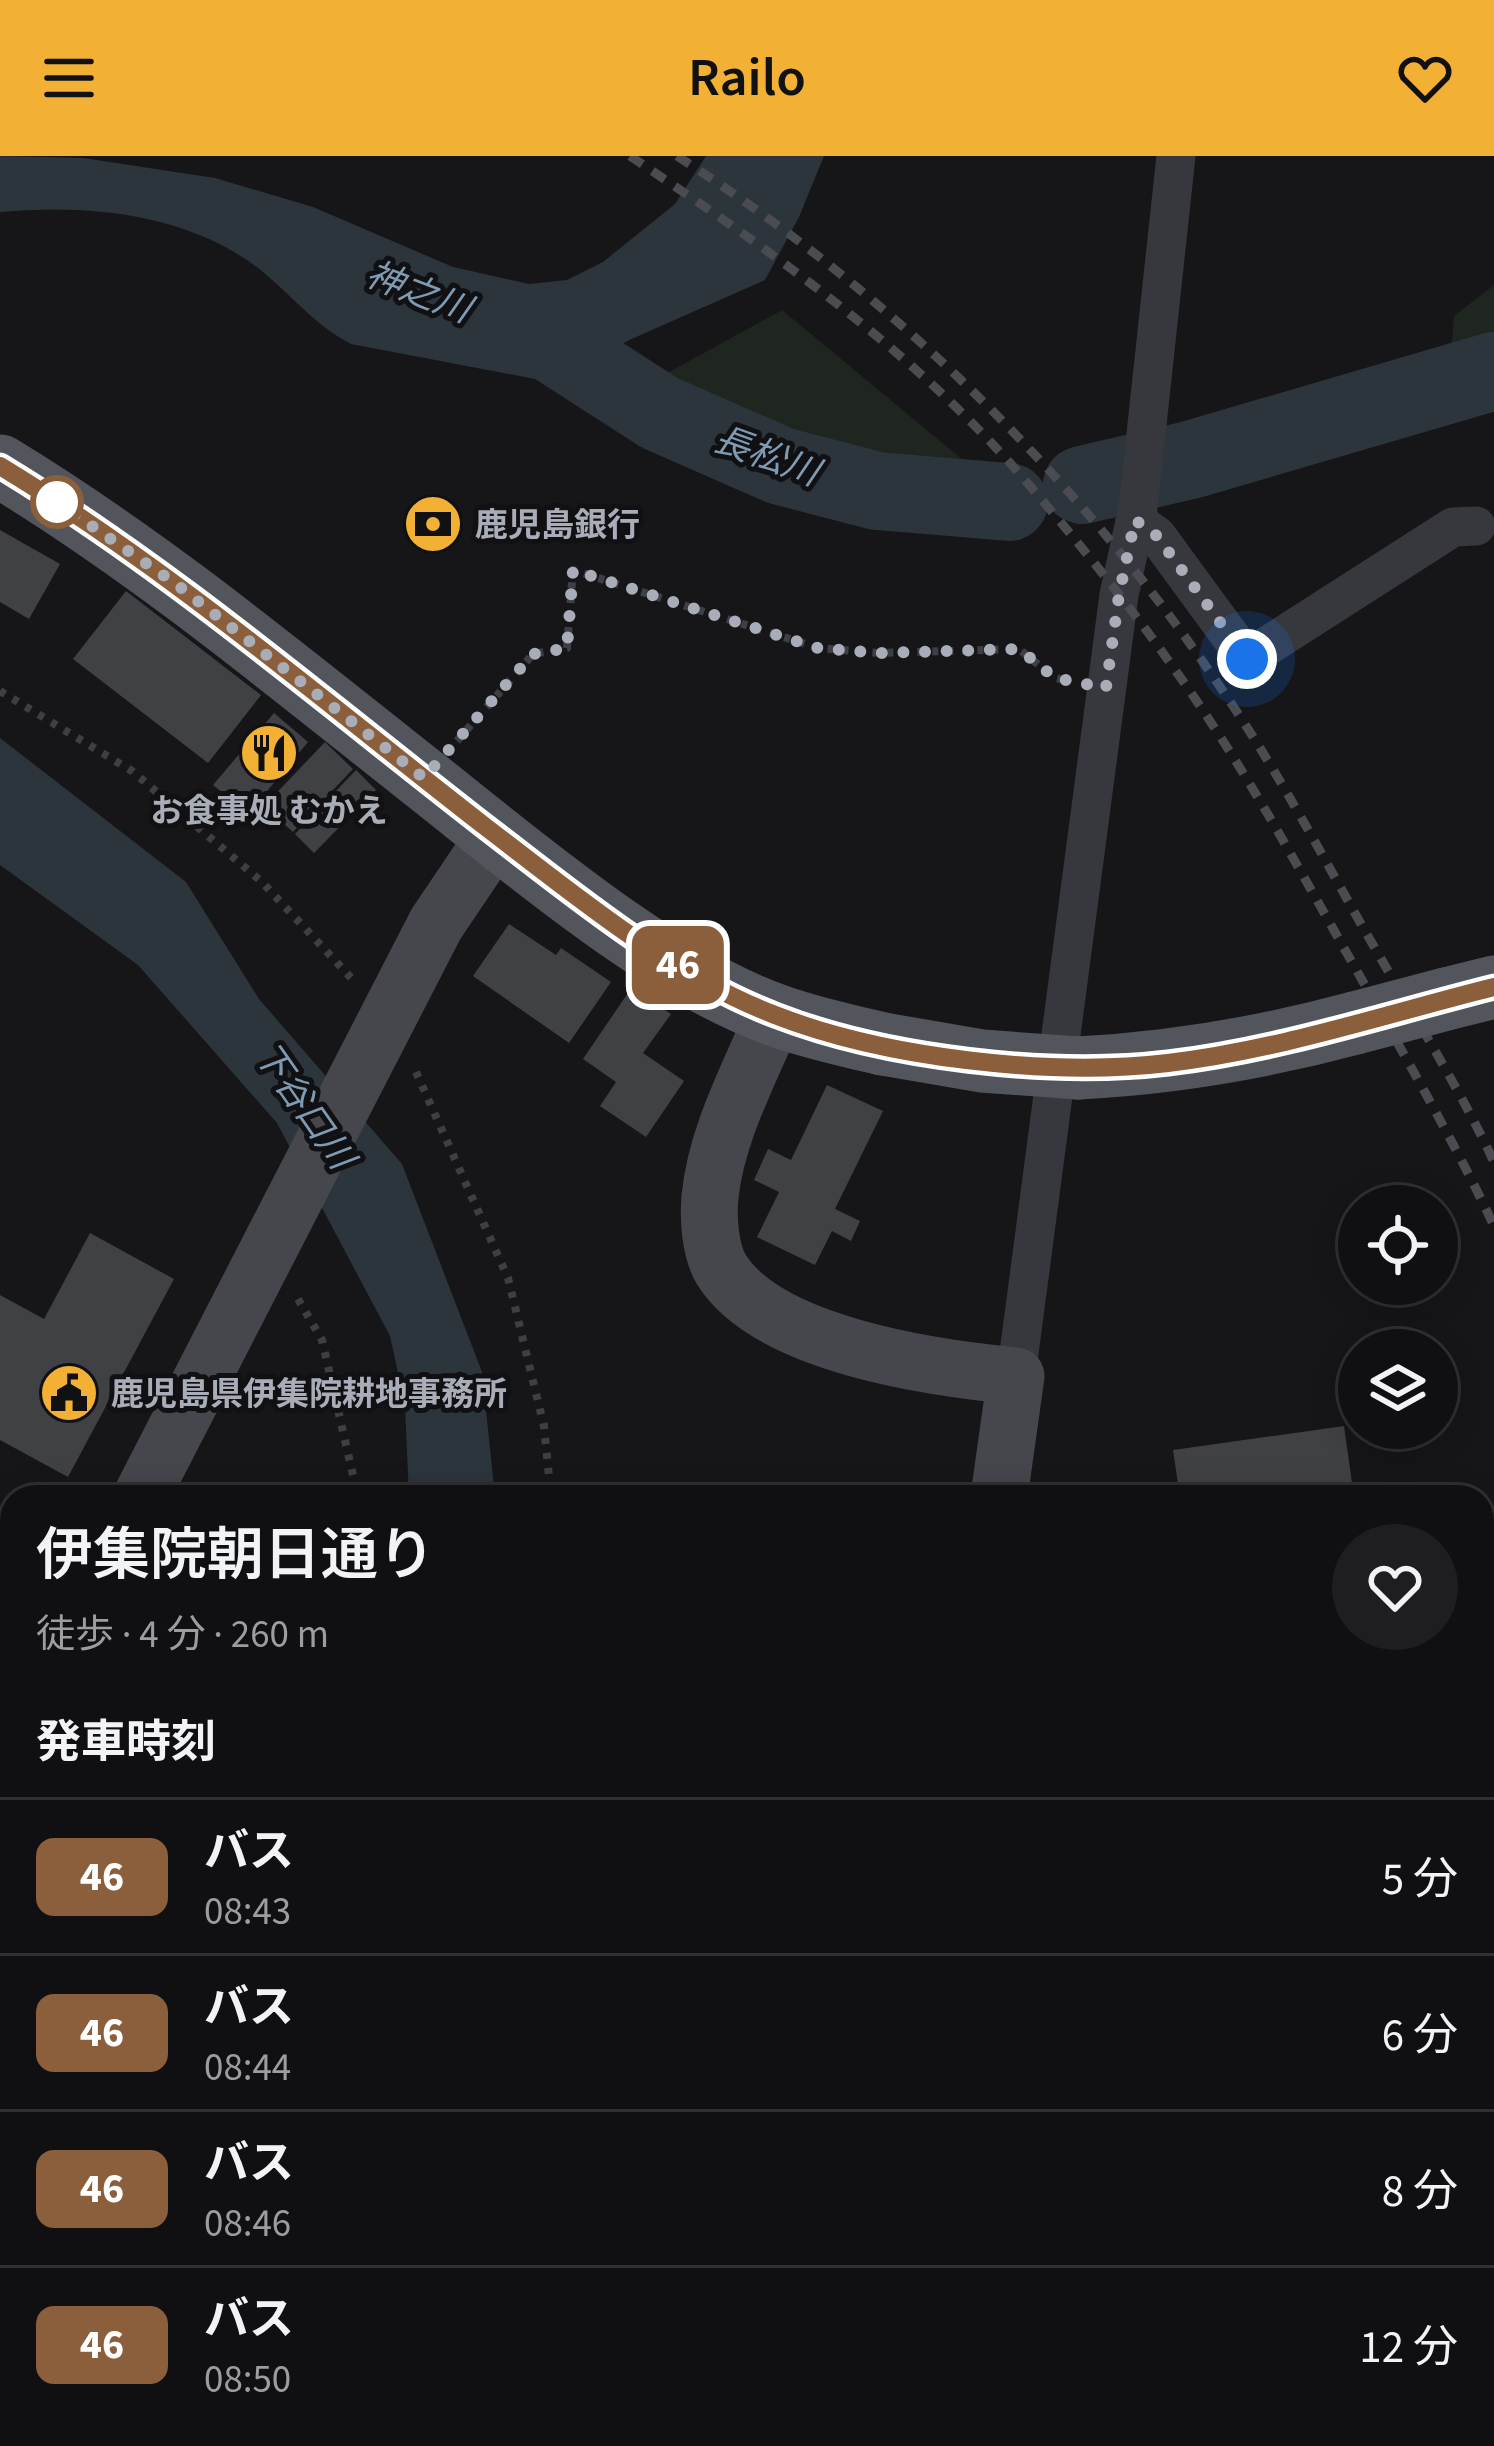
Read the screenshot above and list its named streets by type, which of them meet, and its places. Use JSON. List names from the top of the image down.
{
  "water": ["神之川", "長松川", "下谷口川"],
  "places": {
    "bank": ["鹿児島銀行"],
    "restaurant": ["お食事処 むかえ"],
    "public building": ["鹿児島県伊集院耕地事務所"]
  },
  "lines": ["bus line 46"],
  "page": {
    "header": "Railo",
    "on_map": "46",
    "heading": [
      ["伊集院朝日通り", "徒歩 · 4 分 · 260 m"],
      "発車時刻"
    ],
    "list": [
      {
        "mark": "46",
        "name": "バス",
        "note": "08:43",
        "value": "5 分"
      },
      {
        "mark": "46",
        "name": "バス",
        "note": "08:44",
        "value": "6 分"
      },
      {
        "mark": "46",
        "name": "バス",
        "note": "08:46",
        "value": "8 分"
      },
      {
        "mark": "46",
        "name": "バス",
        "note": "08:50",
        "value": "12 分"
      }
    ]
  }
}
